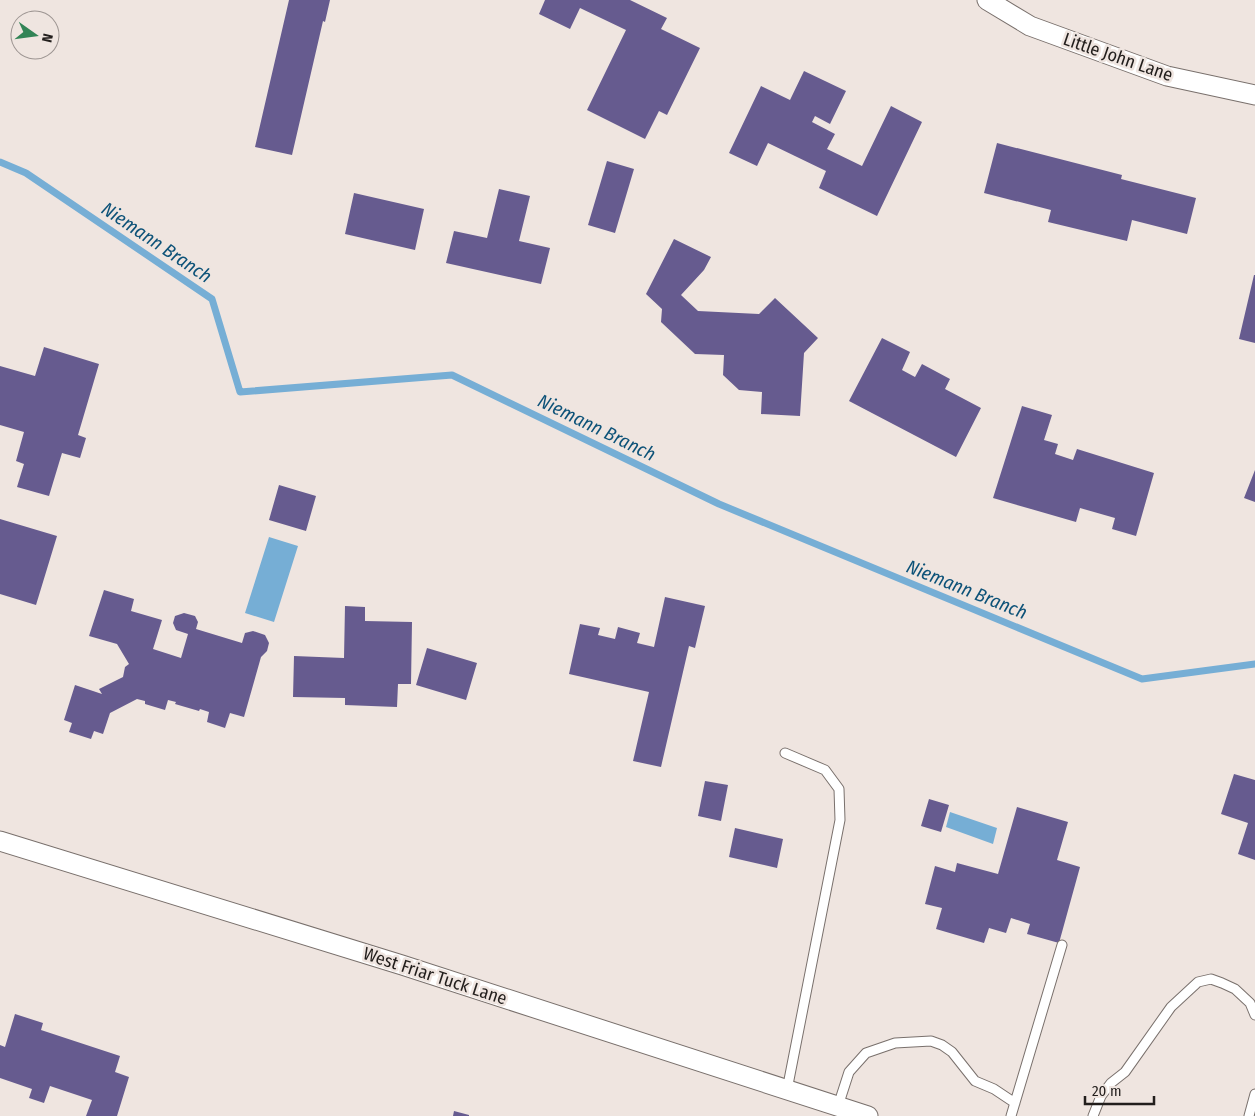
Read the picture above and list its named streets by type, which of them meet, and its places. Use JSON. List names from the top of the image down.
{
  "streets": {
    "street": ["Little John Lane", "West Friar Tuck Lane"]
  },
  "water": ["Niemann Branch"],
  "scale_bar": "20 m",
  "north": "right"
}
